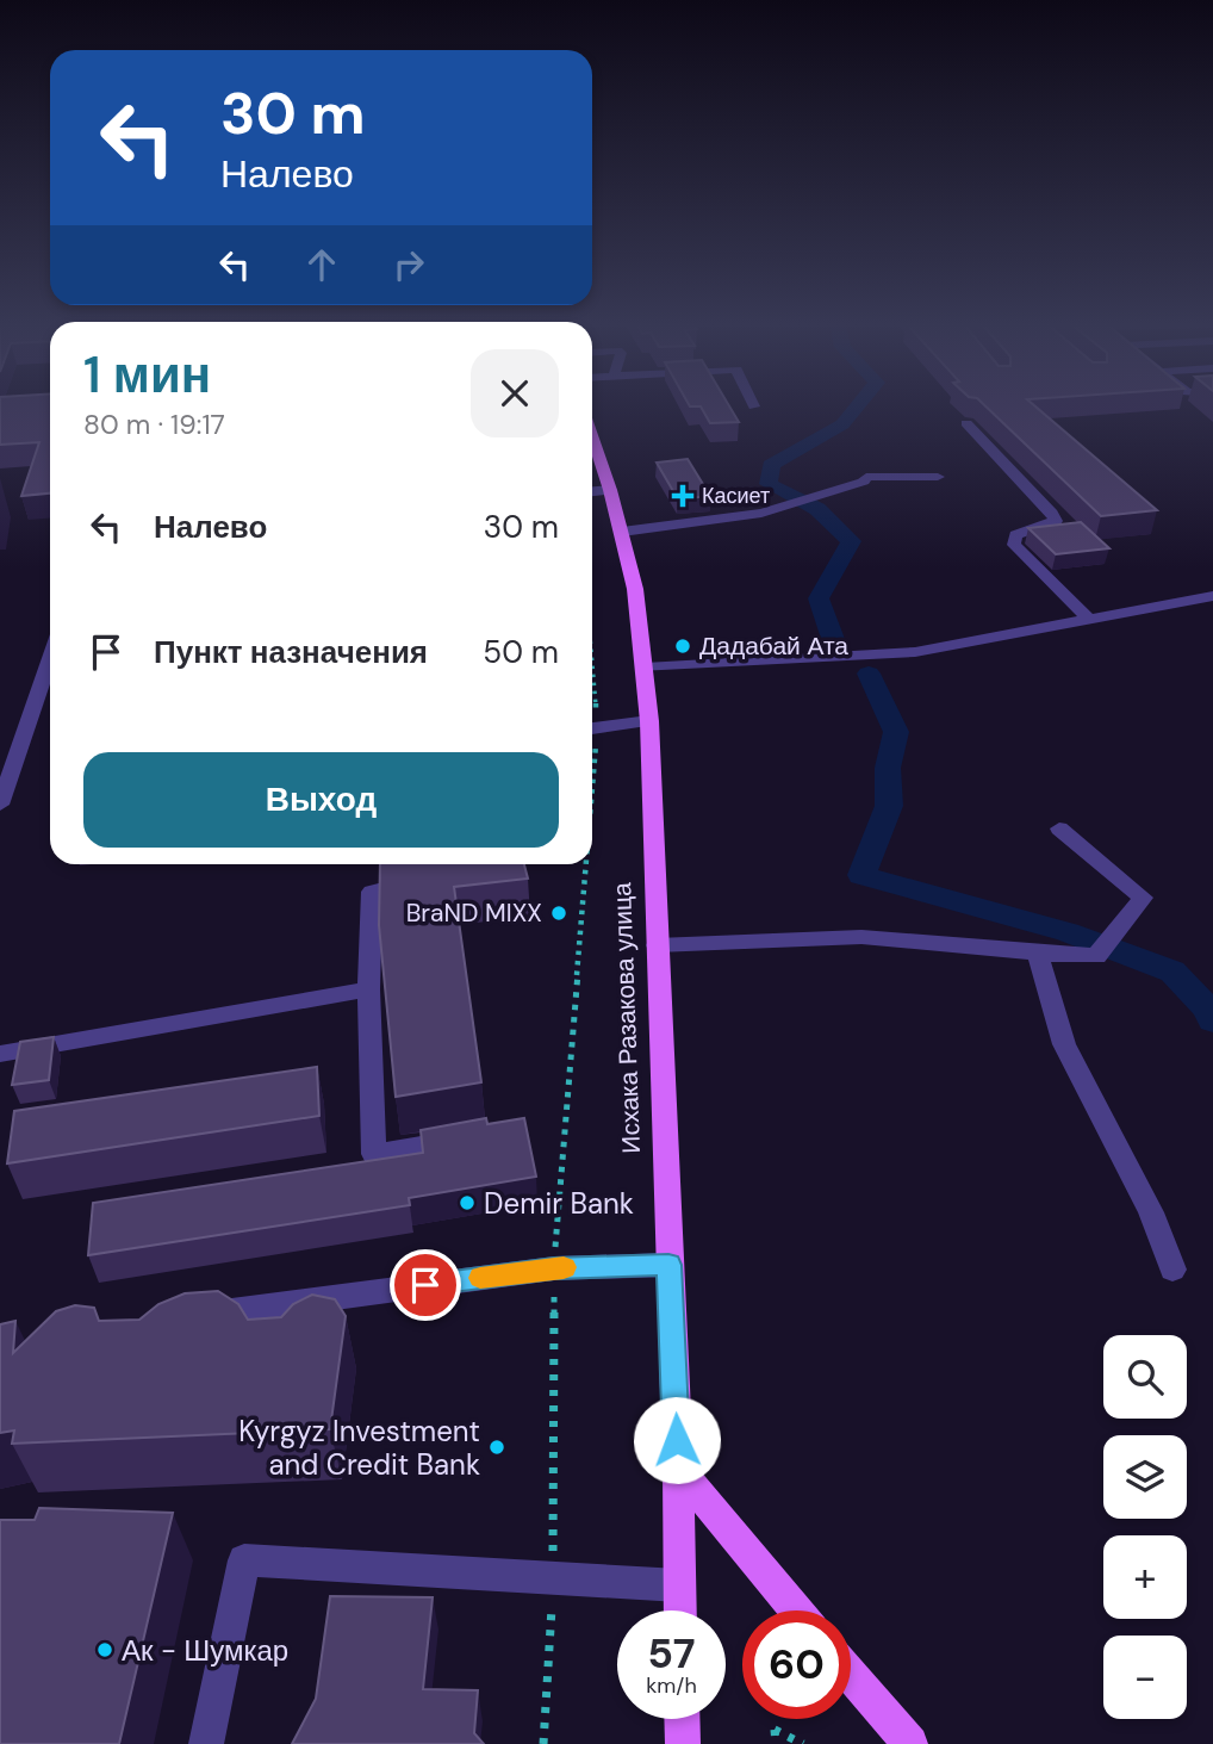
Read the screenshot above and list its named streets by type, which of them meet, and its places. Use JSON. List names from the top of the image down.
{
  "streets": {
    "main road": ["Исхака Разакова улица"]
  },
  "places": {
    "health": ["Касиет"],
    "other": [
      "Дадабай Ата",
      "BraND MIXX",
      "Demir Bank",
      "Kyrgyz Investment and Credit Bank",
      "Ак - Шумкар"
    ]
  },
  "page": {
    "turn": ["30 m", "Налево"],
    "heading": ["1 мин", "80 m · 19:17"],
    "list": [
      {
        "name": "Налево",
        "value": "30 m"
      },
      {
        "name": "Пункт назначения",
        "value": "50 m"
      }
    ],
    "buttons": "Выход",
    "map_buttons": ["+", "−"],
    "speed": "57 km/h",
    "limit": "60"
  }
}
